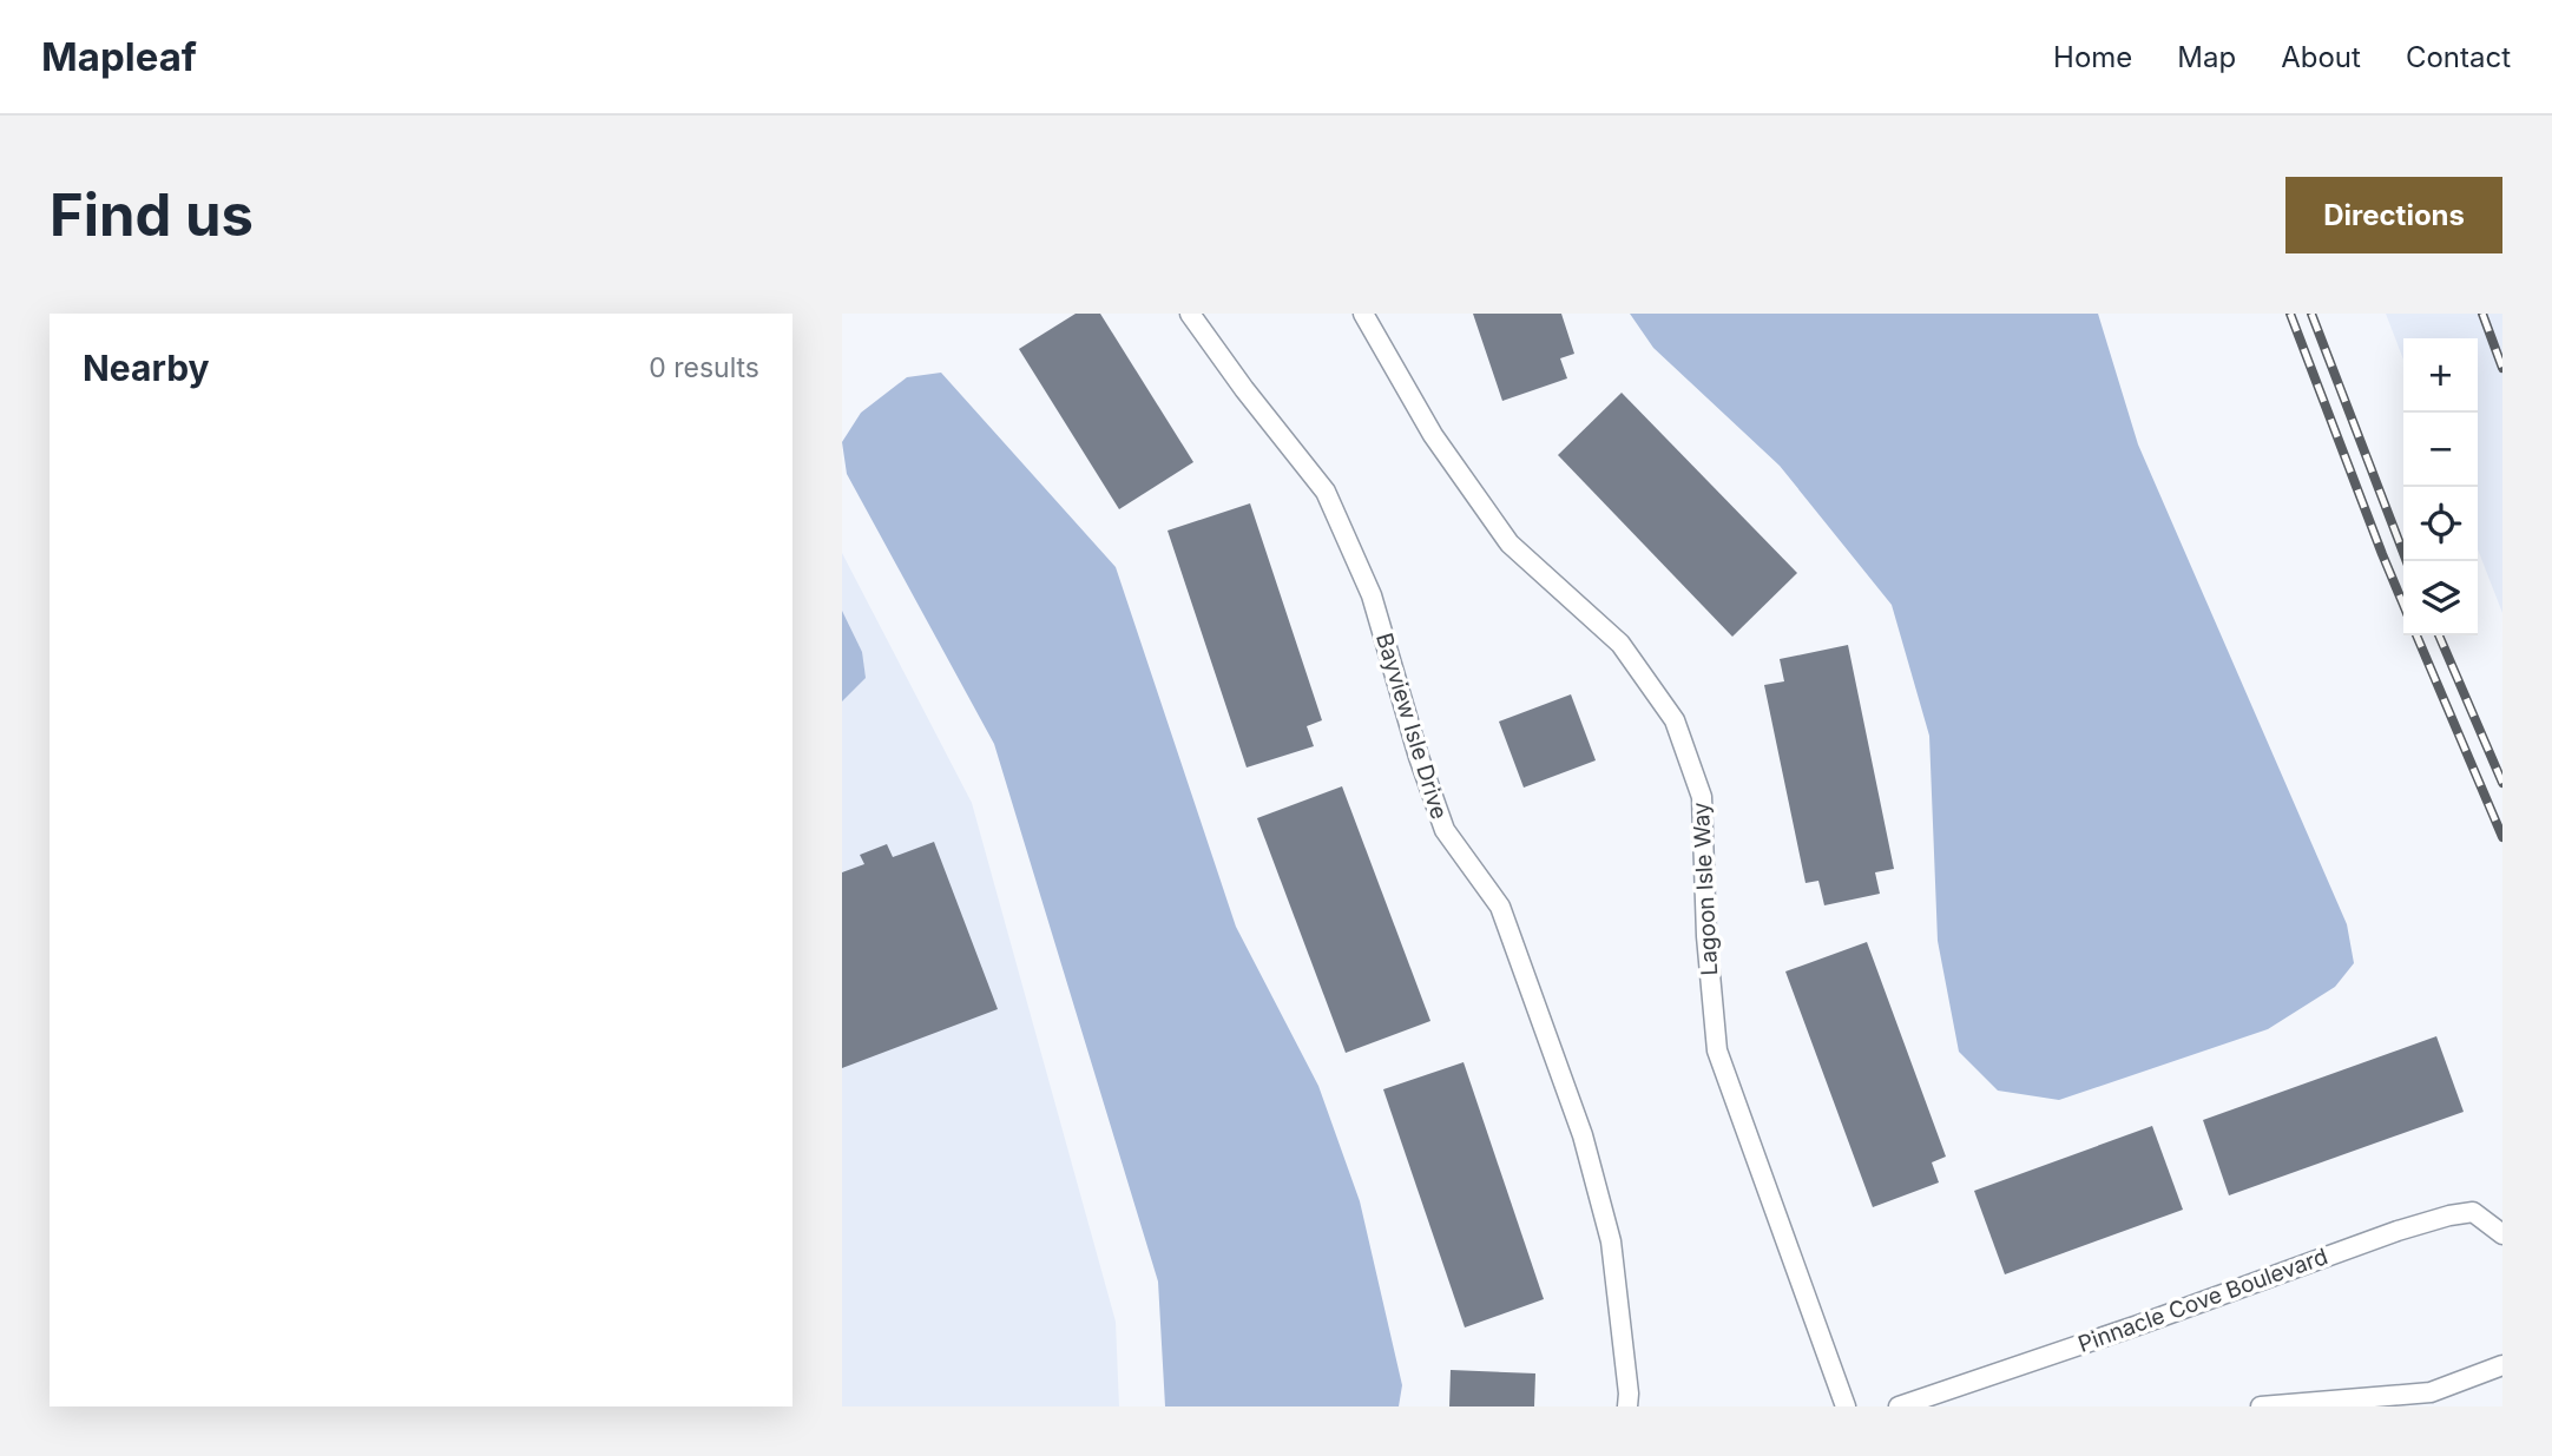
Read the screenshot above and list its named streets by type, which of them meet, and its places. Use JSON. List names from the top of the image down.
{
  "streets": {
    "lane": ["Bayview Isle Drive", "Lagoon Isle Way", "Pinnacle Cove Boulevard"]
  },
  "page": {
    "header": "Mapleaf",
    "nav": [
      "Home",
      "Map",
      "About",
      "Contact"
    ],
    "buttons": "Directions",
    "title": "Find us",
    "heading": ["Nearby", "0 results"],
    "map_buttons": ["+", "−"]
  }
}
